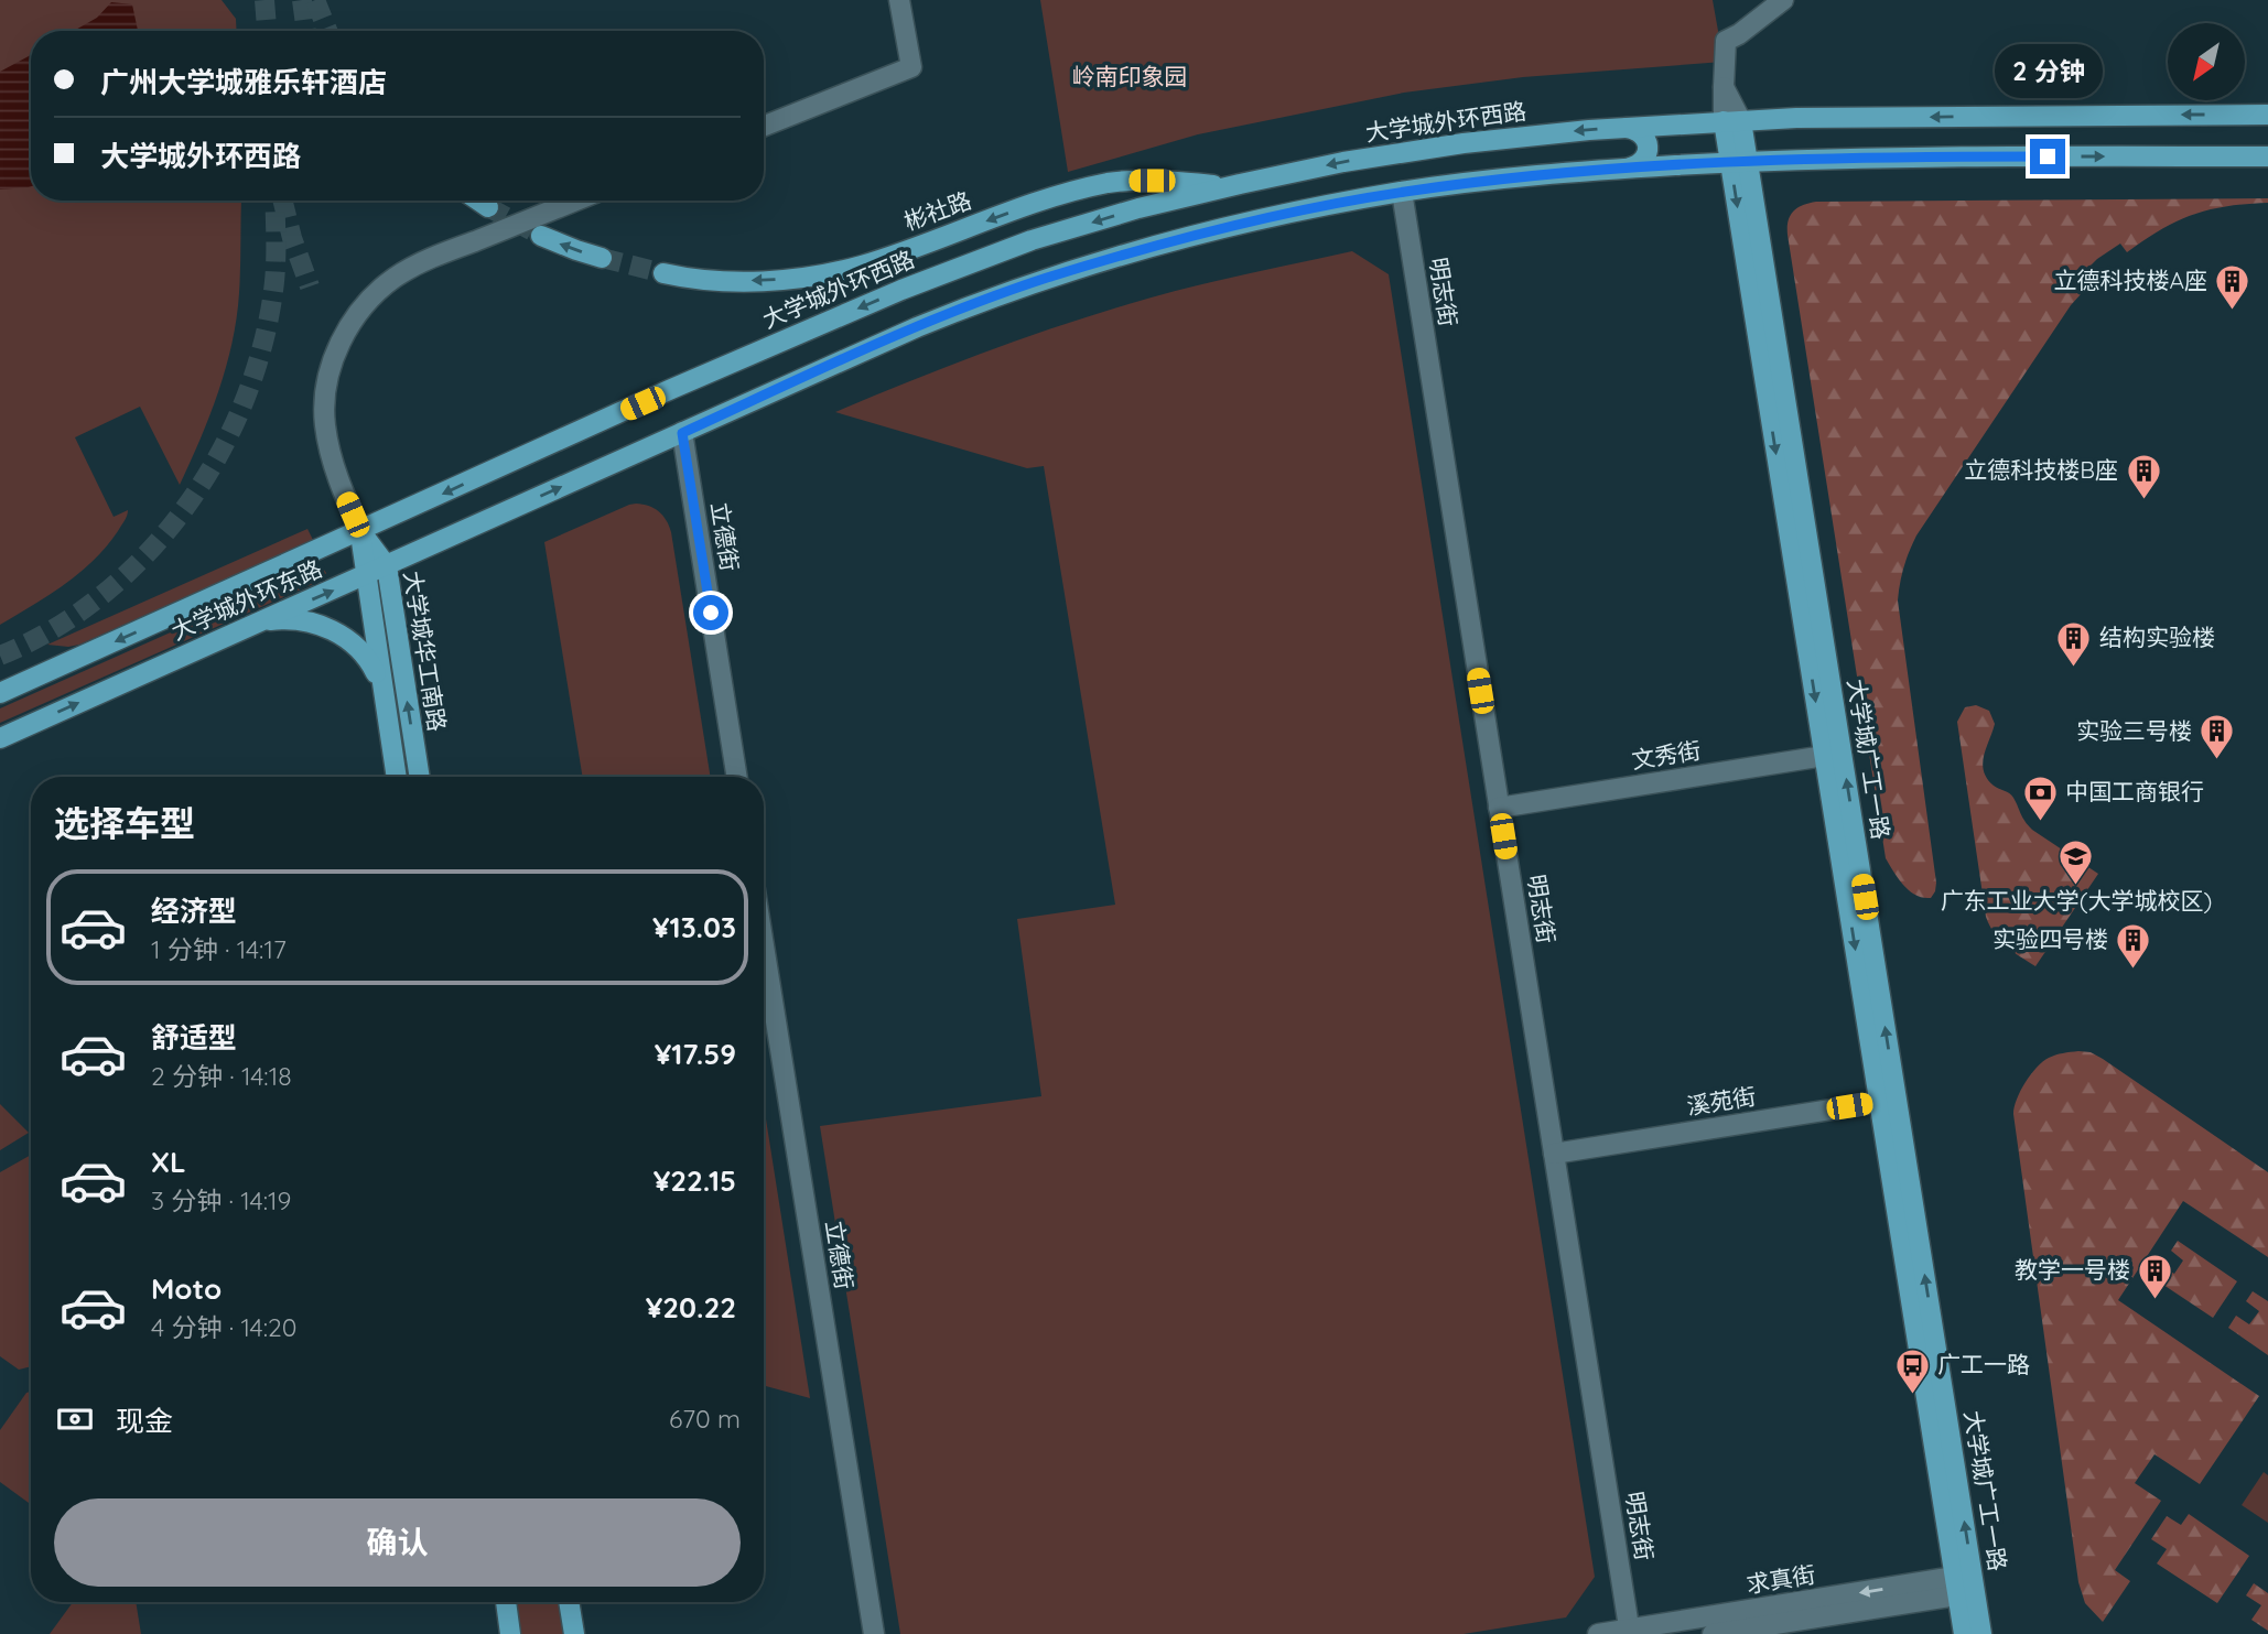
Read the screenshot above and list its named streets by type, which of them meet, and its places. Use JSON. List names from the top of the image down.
{
  "streets": {
    "main road": [
      "大学城外环西路",
      "彬社路",
      "大学城外环东路",
      "大学城华工南路",
      "大学城广工一路"
    ],
    "street": [
      "明志街",
      "立德街",
      "文秀街",
      "溪苑街",
      "求真街"
    ]
  },
  "crossings": [
    ["大学城外环西路", "彬社路"],
    ["大学城外环西路", "大学城外环东路"],
    ["大学城外环西路", "大学城广工一路"],
    ["明志街", "文秀街"],
    ["明志街", "溪苑街"],
    ["明志街", "求真街"],
    ["立德街", "大学城外环东路"],
    ["大学城外环东路", "大学城华工南路"],
    ["文秀街", "大学城广工一路"],
    ["大学城广工一路", "溪苑街"],
    ["大学城广工一路", "求真街"]
  ],
  "parks": ["岭南印象园"],
  "places": {
    "building": [
      "立德科技楼A座",
      "立德科技楼B座",
      "结构实验楼",
      "实验三号楼",
      "实验四号楼",
      "教学一号楼"
    ],
    "bank": ["中国工商银行"],
    "school or university": ["广东工业大学(大学城校区)"],
    "bus stop": ["广工一路"]
  },
  "north": "bottom left",
  "page": {
    "banner": ["广州大学城雅乐轩酒店", "大学城外环西路"],
    "bubble": "2 分钟",
    "heading": "选择车型",
    "list": [
      {
        "name": "经济型",
        "note": "1 分钟 · 14:17",
        "value": "¥13.03"
      },
      {
        "name": "舒适型",
        "note": "2 分钟 · 14:18",
        "value": "¥17.59"
      },
      {
        "name": "XL",
        "note": "3 分钟 · 14:19",
        "value": "¥22.15"
      },
      {
        "name": "Moto",
        "note": "4 分钟 · 14:20",
        "value": "¥20.22"
      }
    ],
    "pay": ["现金", "670 m"],
    "buttons": "确认"
  }
}
